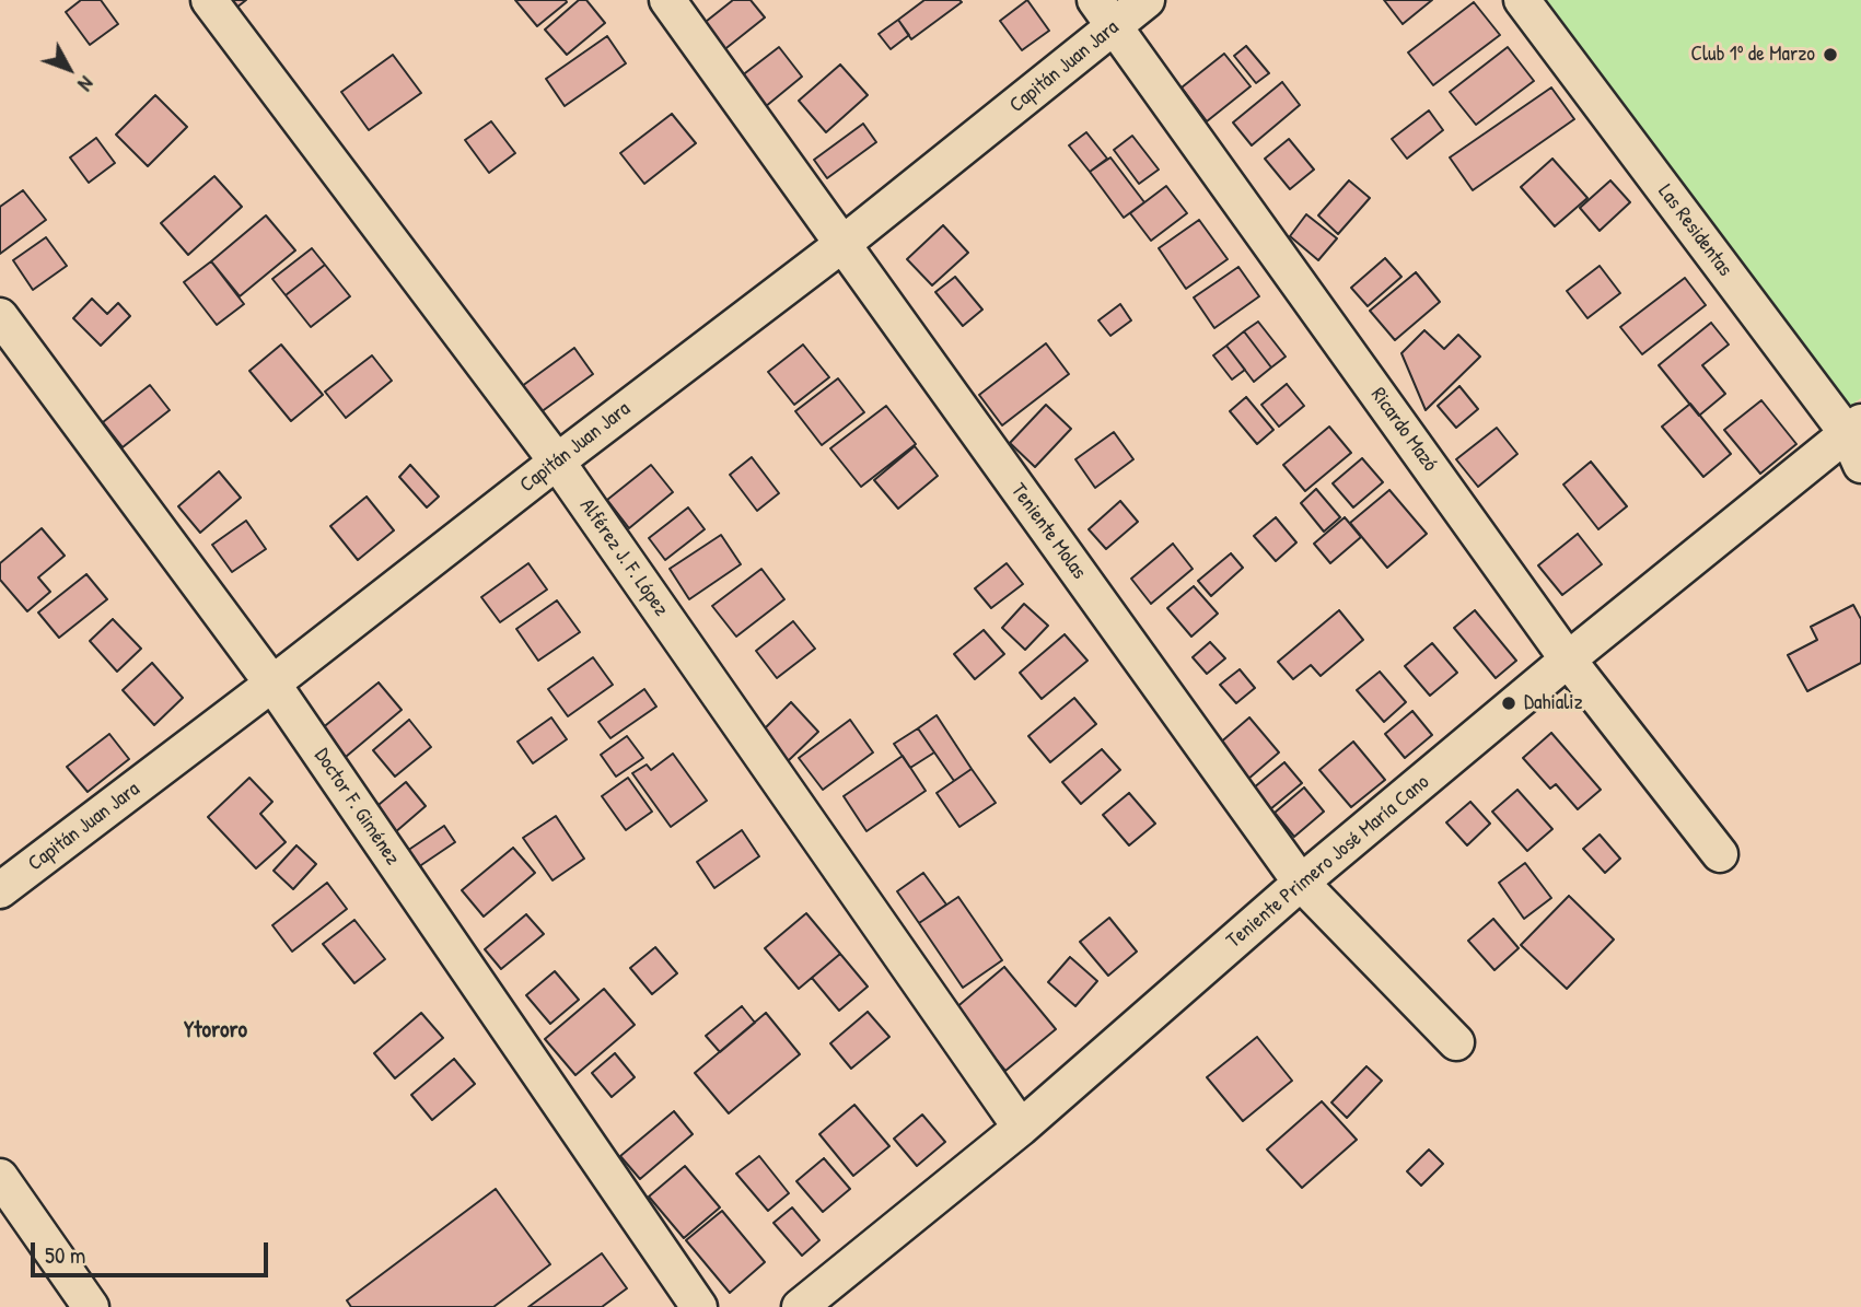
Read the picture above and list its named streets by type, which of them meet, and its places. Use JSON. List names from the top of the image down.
{
  "streets": {
    "street": [
      "Capitán Juan Jara",
      "Las Residentas",
      "Ricardo Mazó",
      "Teniente Molas",
      "Alférez J. F. López",
      "Doctor F. Giménez",
      "Teniente Primero José María Cano"
    ]
  },
  "crossings": [
    ["Capitán Juan Jara", "Ricardo Mazó"],
    ["Capitán Juan Jara", "Teniente Molas"],
    ["Capitán Juan Jara", "Alférez J. F. López"],
    ["Capitán Juan Jara", "Doctor F. Giménez"],
    ["Las Residentas", "Teniente Primero José María Cano"],
    ["Ricardo Mazó", "Teniente Primero José María Cano"],
    ["Teniente Molas", "Teniente Primero José María Cano"],
    ["Alférez J. F. López", "Teniente Primero José María Cano"]
  ],
  "districts": ["Ytororo"],
  "places": ["Club 1º de Marzo", "Dahializ"],
  "scale_bar": "50 m",
  "north": "bottom right"
}
